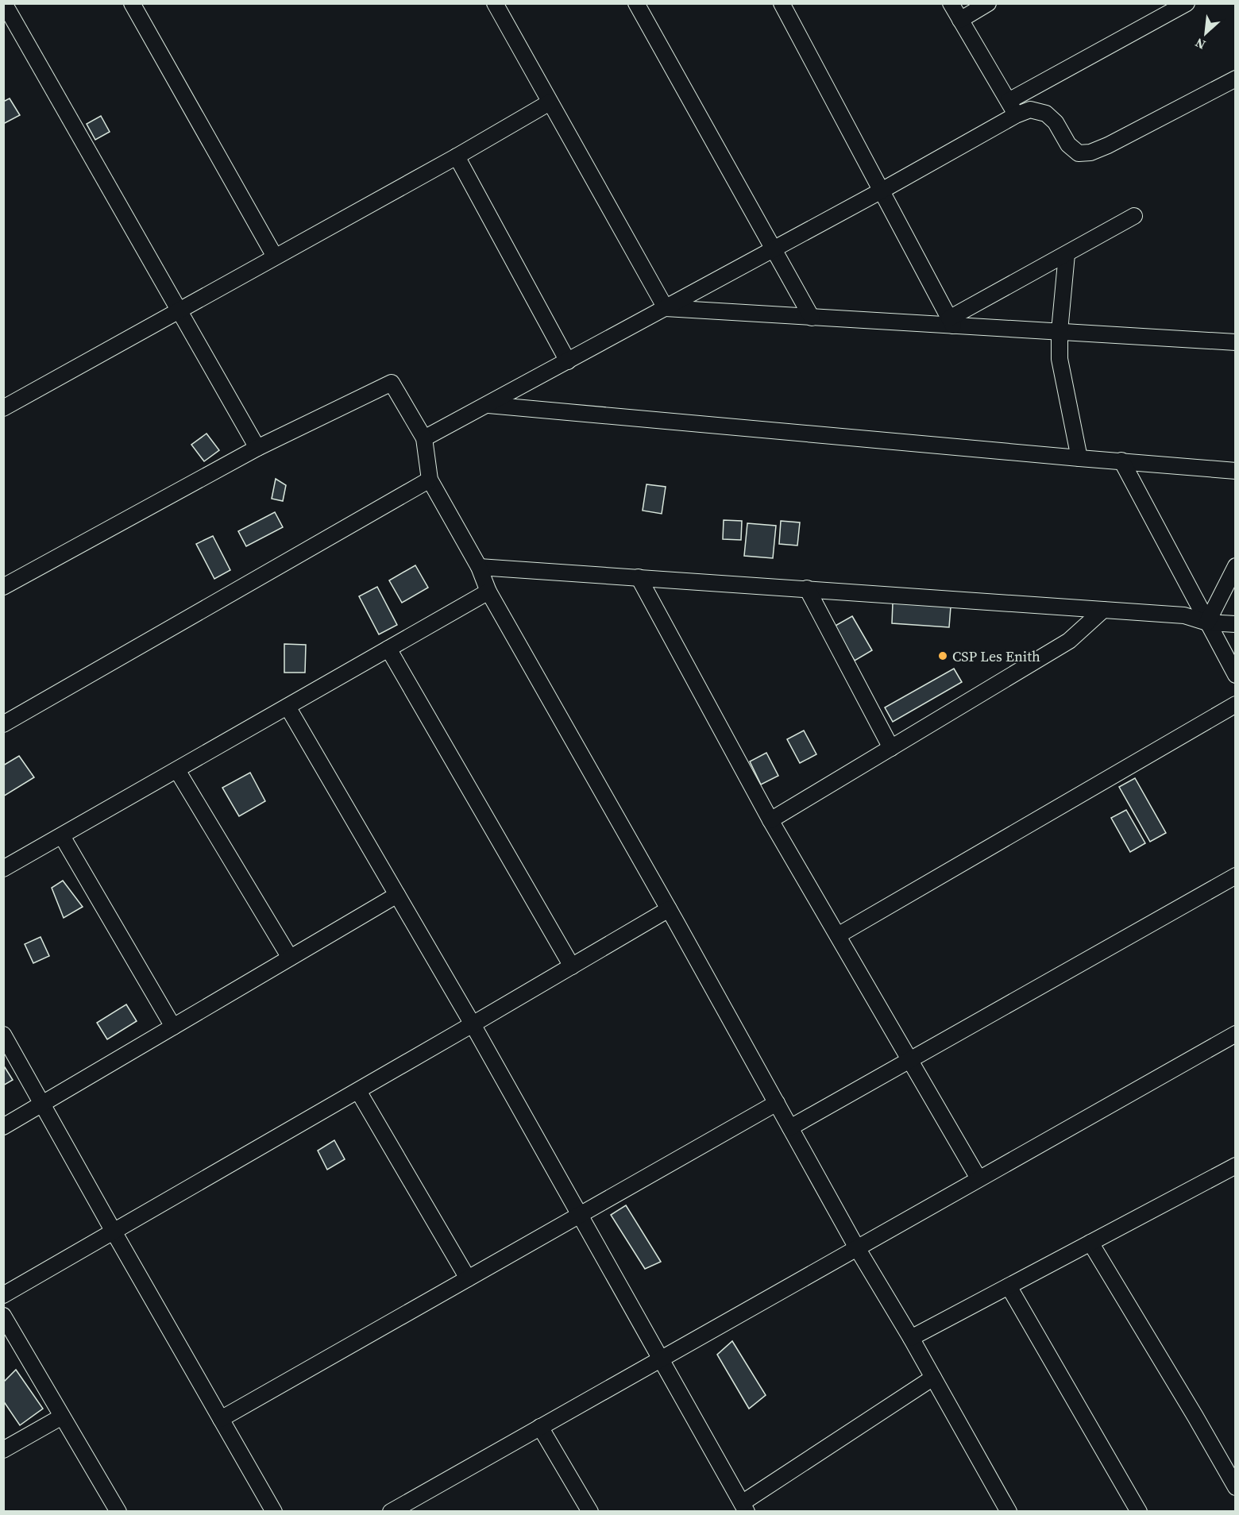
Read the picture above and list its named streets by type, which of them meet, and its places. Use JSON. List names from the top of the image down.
{
  "places": ["CSP Les Enith"],
  "north": "bottom left"
}
